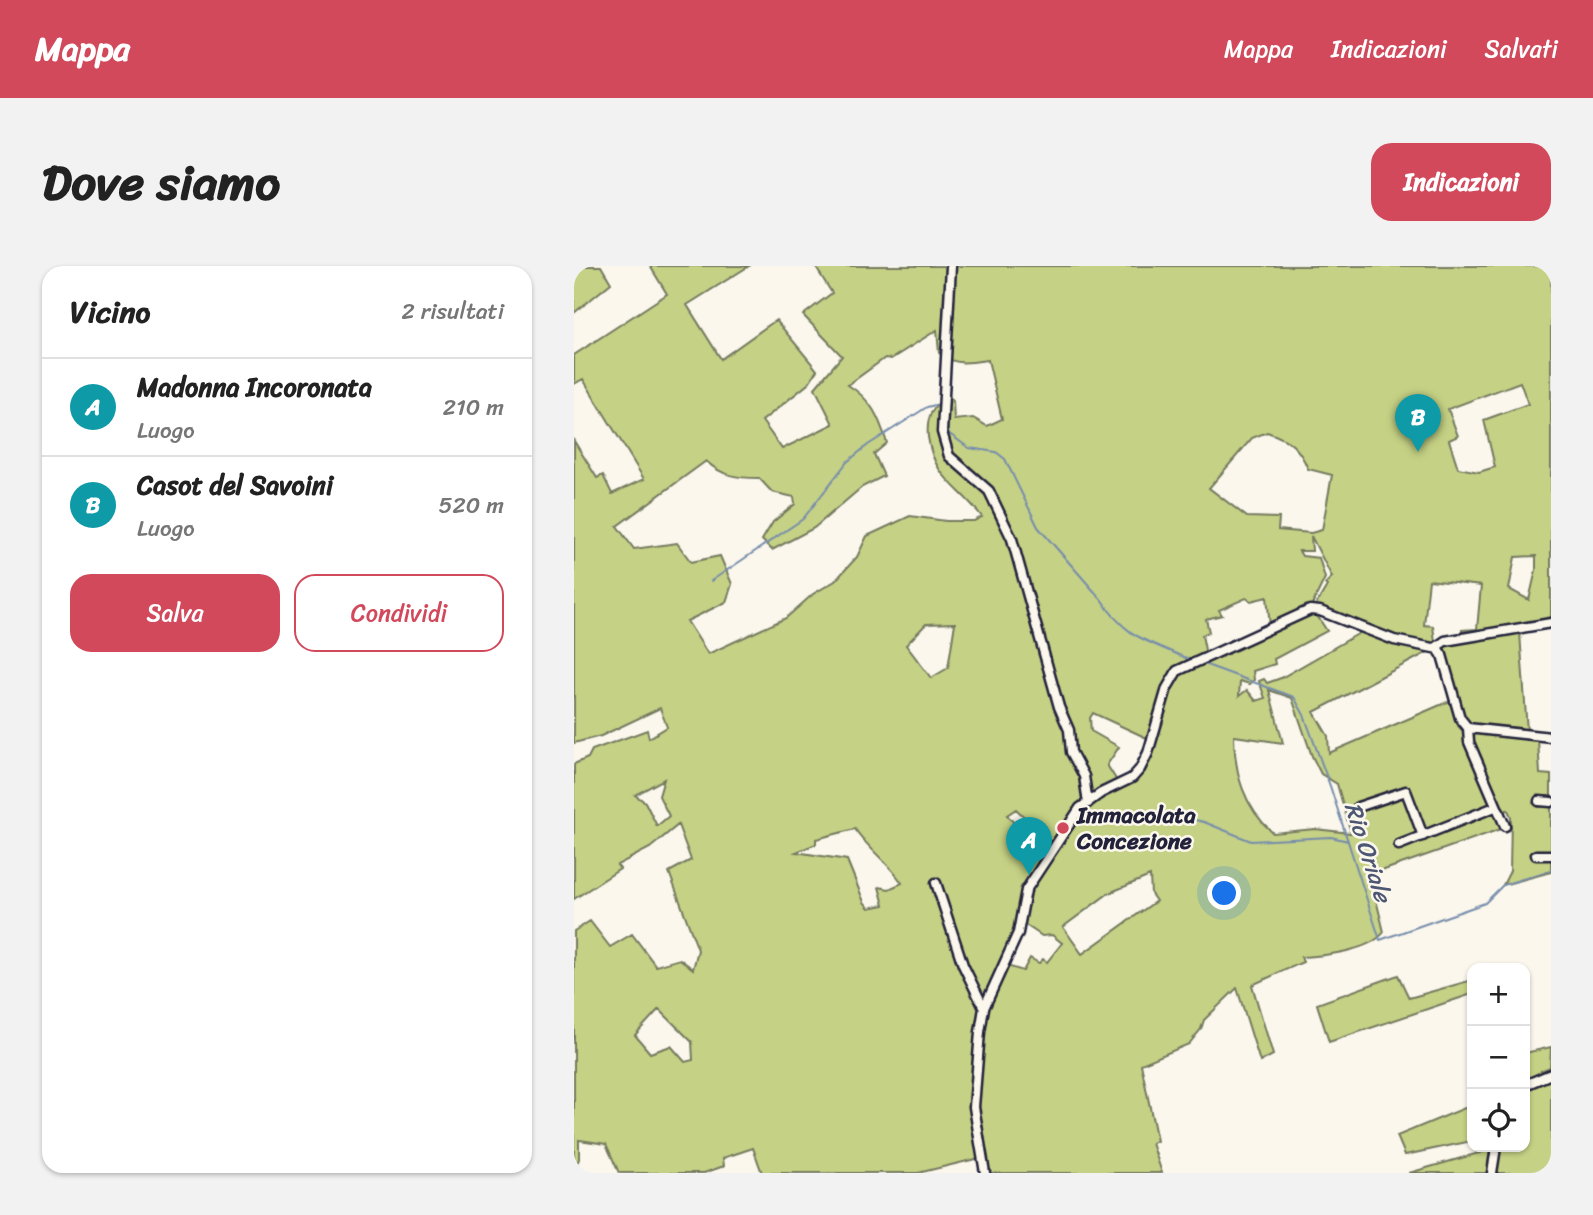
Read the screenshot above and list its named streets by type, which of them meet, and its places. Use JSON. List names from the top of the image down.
{
  "water": ["Rio Oriale"],
  "places": ["Immacolata Concezione"],
  "page": {
    "header": "Mappa",
    "nav": ["Mappa", "Indicazioni", "Salvati"],
    "title": "Dove siamo",
    "buttons": [
      "Indicazioni",
      ["Salva", "Condividi"]
    ],
    "heading": ["Vicino", "2 risultati"],
    "list": [
      {
        "mark": "A",
        "name": "Madonna Incoronata",
        "note": "Luogo",
        "value": "210 m"
      },
      {
        "mark": "B",
        "name": "Casot del Savoini",
        "note": "Luogo",
        "value": "520 m"
      }
    ],
    "pins": ["B", "A"],
    "map_buttons": ["+", "−"]
  }
}
